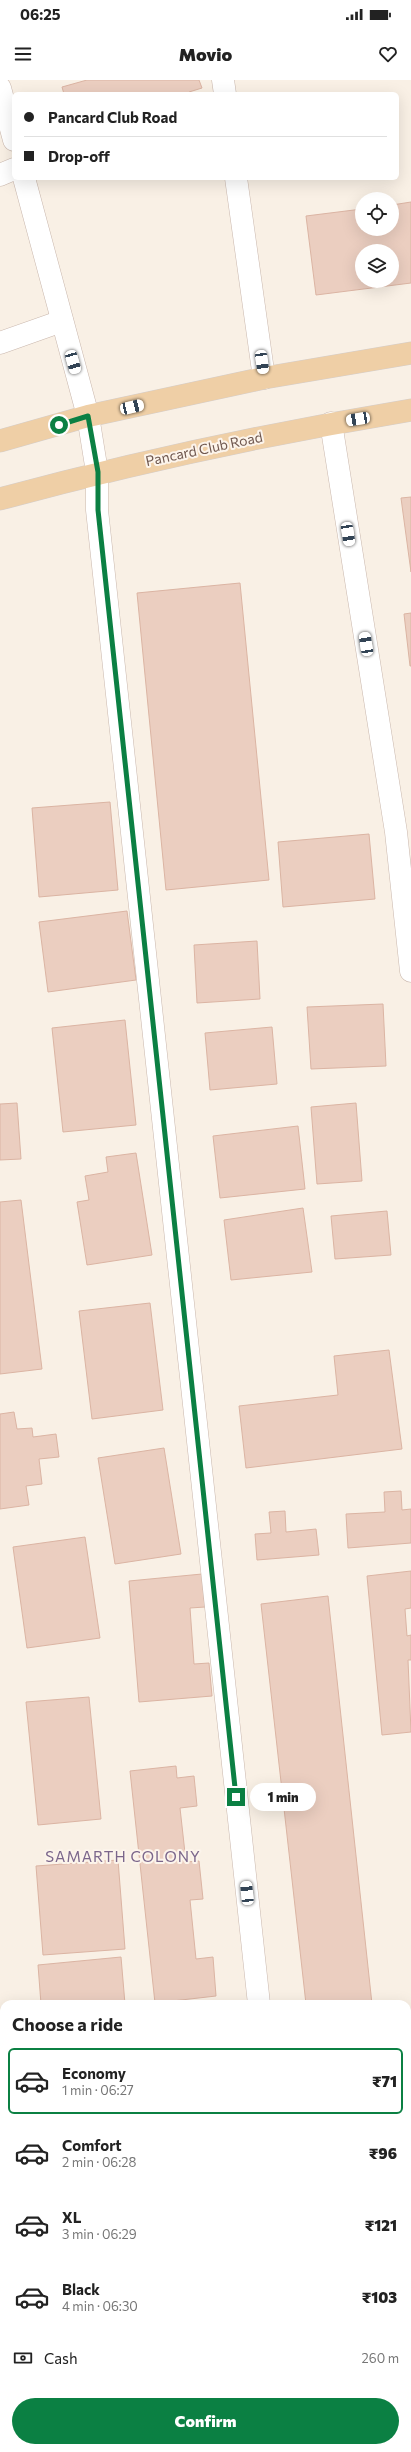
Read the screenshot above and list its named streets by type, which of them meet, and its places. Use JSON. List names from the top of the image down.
{
  "streets": {
    "main road": ["Pancard Club Road"]
  },
  "districts": ["SAMARTH COLONY"],
  "page": {
    "status": "06:25",
    "header": "Movio",
    "banner": ["Pancard Club Road", "Drop-off"],
    "bubble": "1 min",
    "heading": "Choose a ride",
    "list": [
      {
        "name": "Economy",
        "note": "1 min · 06:27",
        "value": "₹71"
      },
      {
        "name": "Comfort",
        "note": "2 min · 06:28",
        "value": "₹96"
      },
      {
        "name": "XL",
        "note": "3 min · 06:29",
        "value": "₹121"
      },
      {
        "name": "Black",
        "note": "4 min · 06:30",
        "value": "₹103"
      }
    ],
    "pay": ["Cash", "260 m"],
    "buttons": "Confirm"
  }
}
